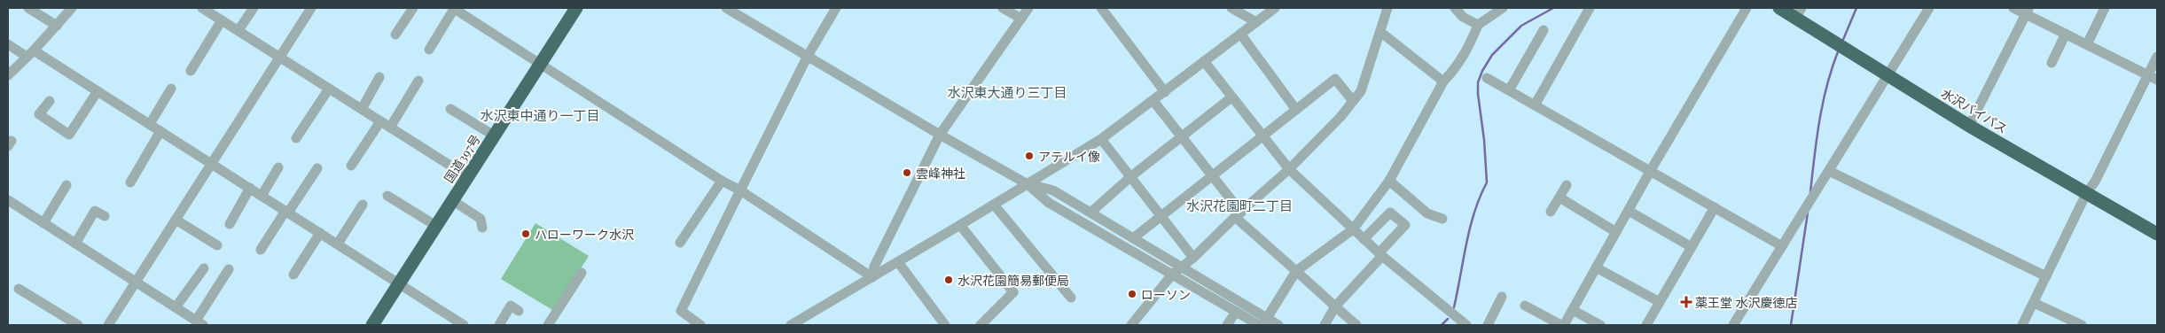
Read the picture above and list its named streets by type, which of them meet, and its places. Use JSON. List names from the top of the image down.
{
  "streets": {
    "highway": ["水沢バイパス", "国道397号"]
  },
  "districts": ["水沢東大通り三丁目", "水沢東中通り一丁目", "水沢花園町二丁目"],
  "places": {
    "other": [
      "アテルイ像",
      "雲峰神社",
      "ハローワーク水沢",
      "水沢花園簡易郵便局",
      "ローソン"
    ],
    "health": ["薬王堂 水沢慶徳店"]
  }
}
